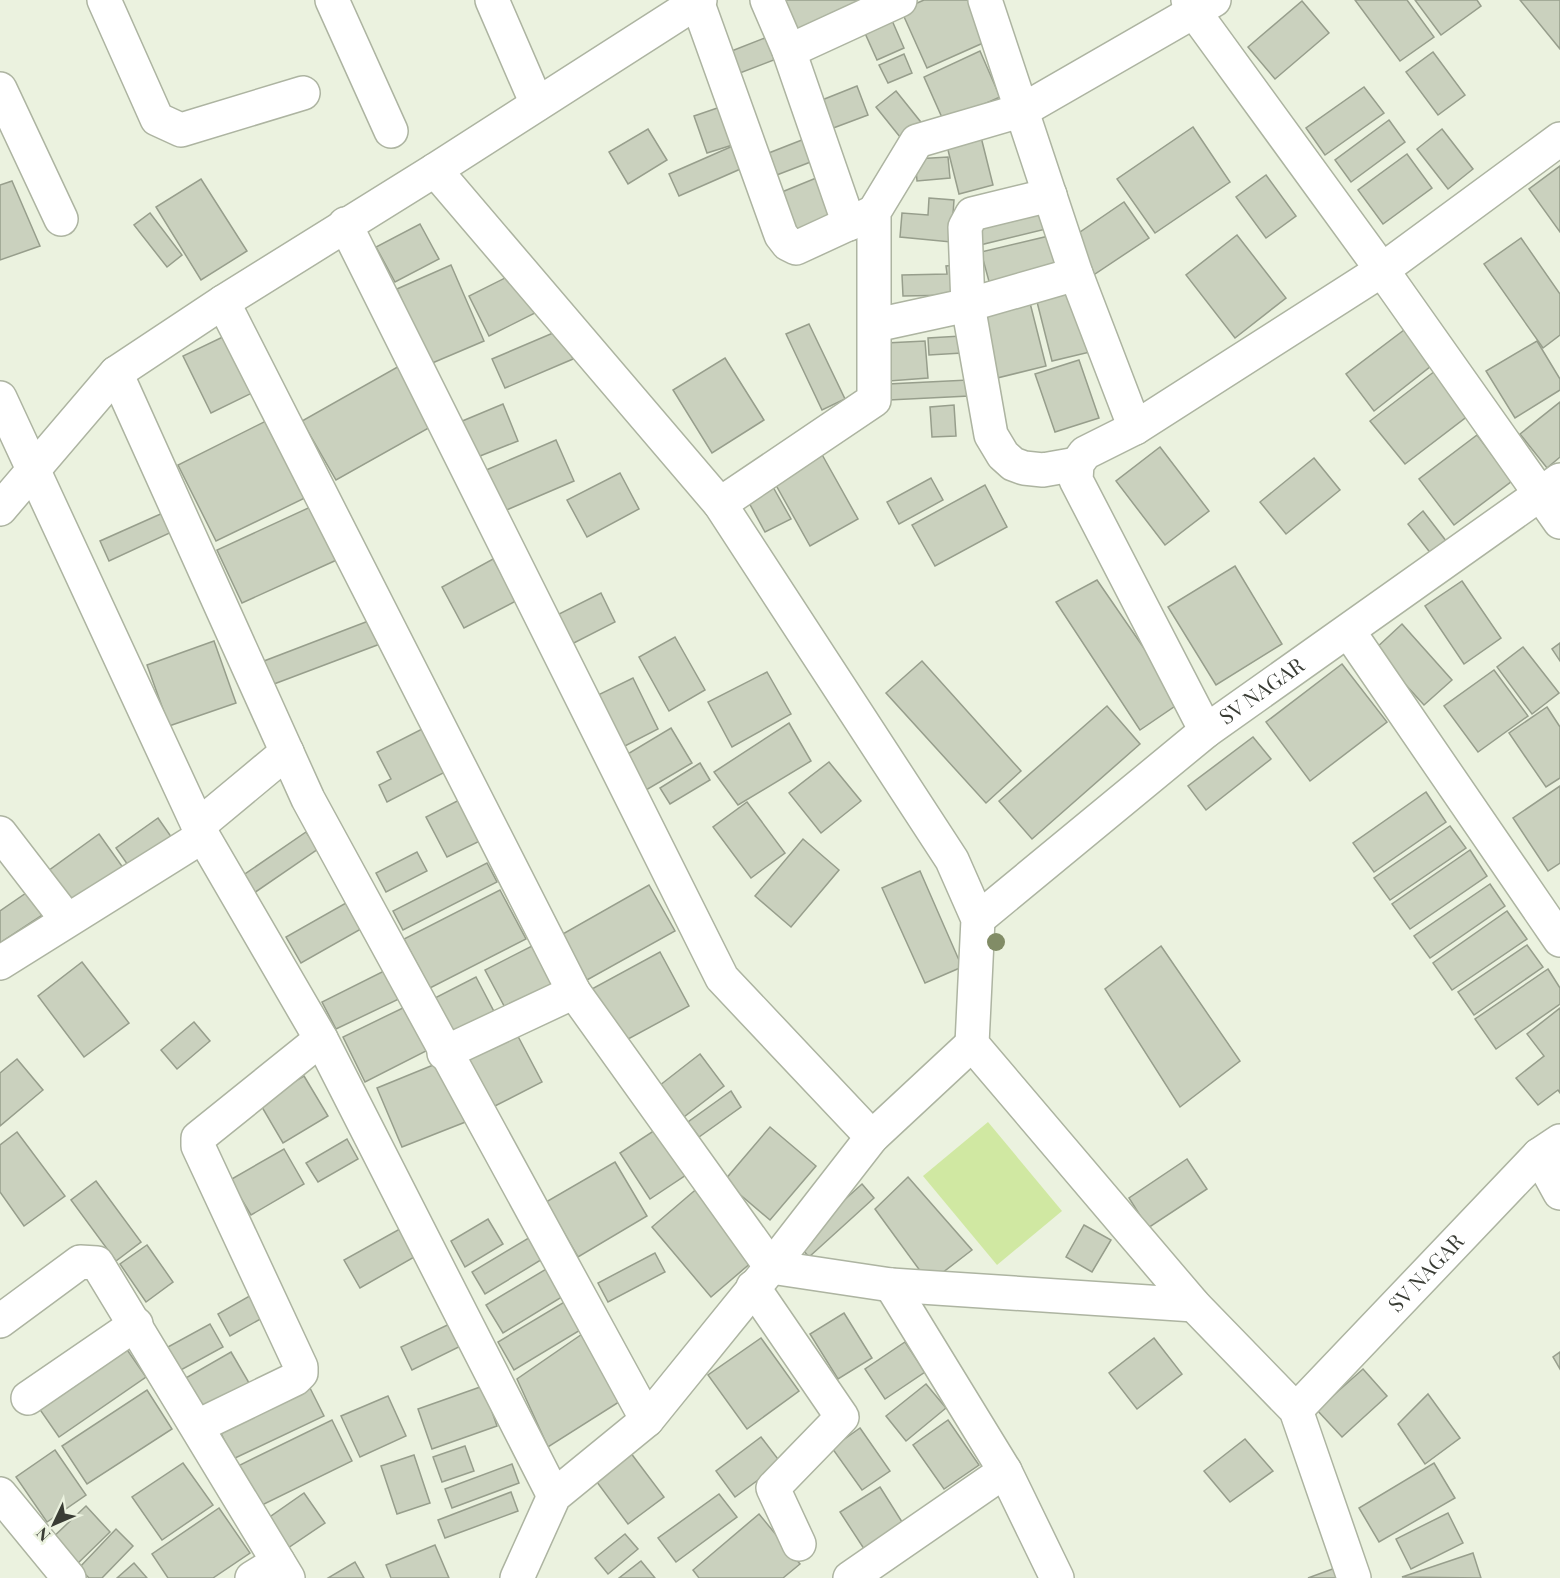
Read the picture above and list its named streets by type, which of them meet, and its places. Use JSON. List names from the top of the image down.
{
  "streets": {
    "street": ["SV NAGAR"]
  },
  "north": "bottom left"
}
